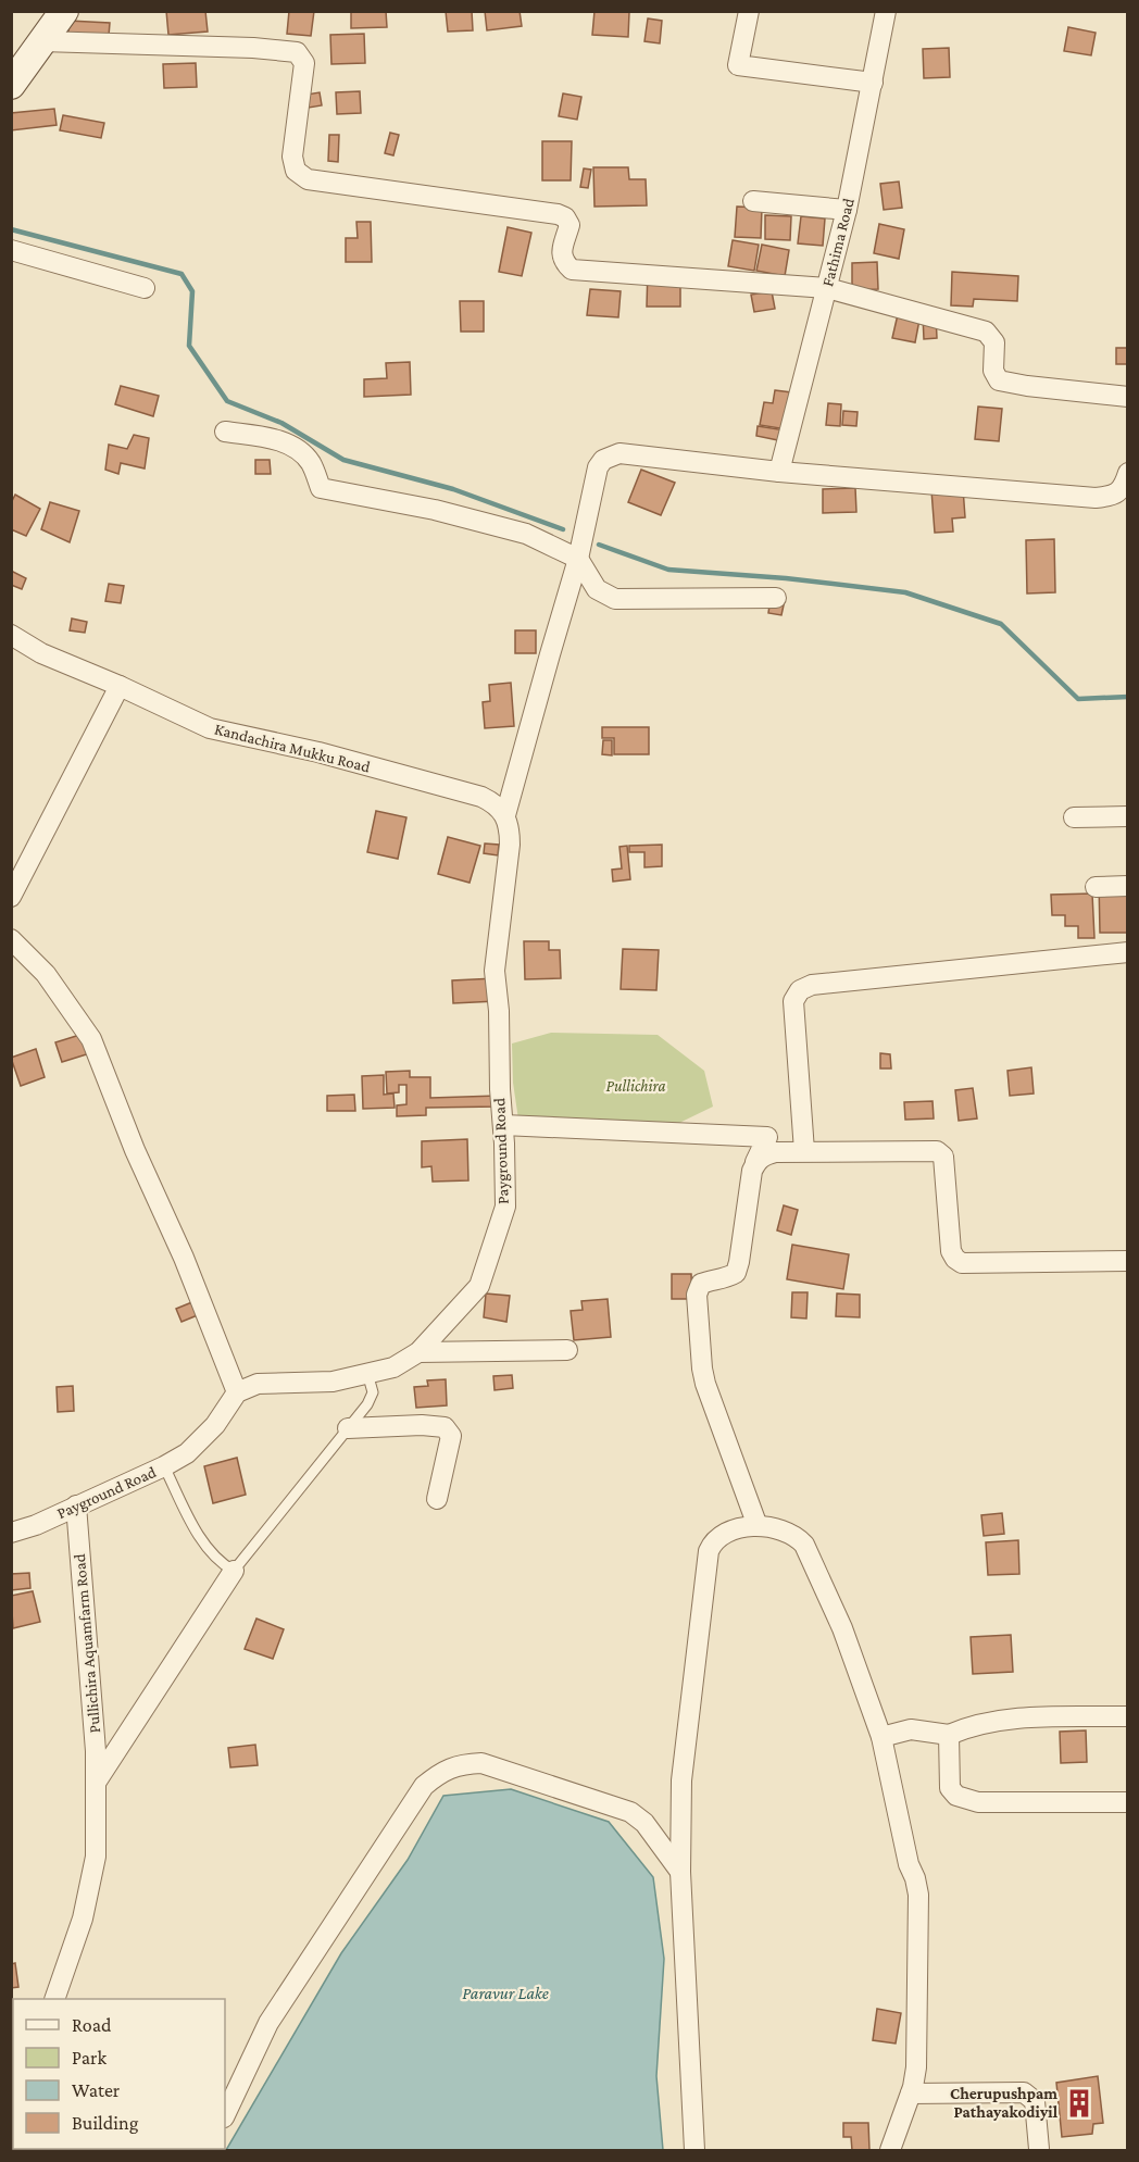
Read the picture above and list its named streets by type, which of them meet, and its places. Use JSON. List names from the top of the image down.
{
  "streets": {
    "street": [
      "Fathima Road",
      "Kandachira Mukku Road",
      "Payground Road",
      "Pullichira Aquamfarm Road"
    ]
  },
  "crossings": [
    ["Kandachira Mukku Road", "Payground Road"],
    ["Payground Road", "Pullichira Aquamfarm Road"]
  ],
  "water": ["Paravur Lake"],
  "parks": ["Pullichira"],
  "places": {
    "building": ["Cherupushpam Pathayakodiyil"]
  },
  "legend": [
    "Road",
    "Park",
    "Water",
    "Building"
  ]
}
